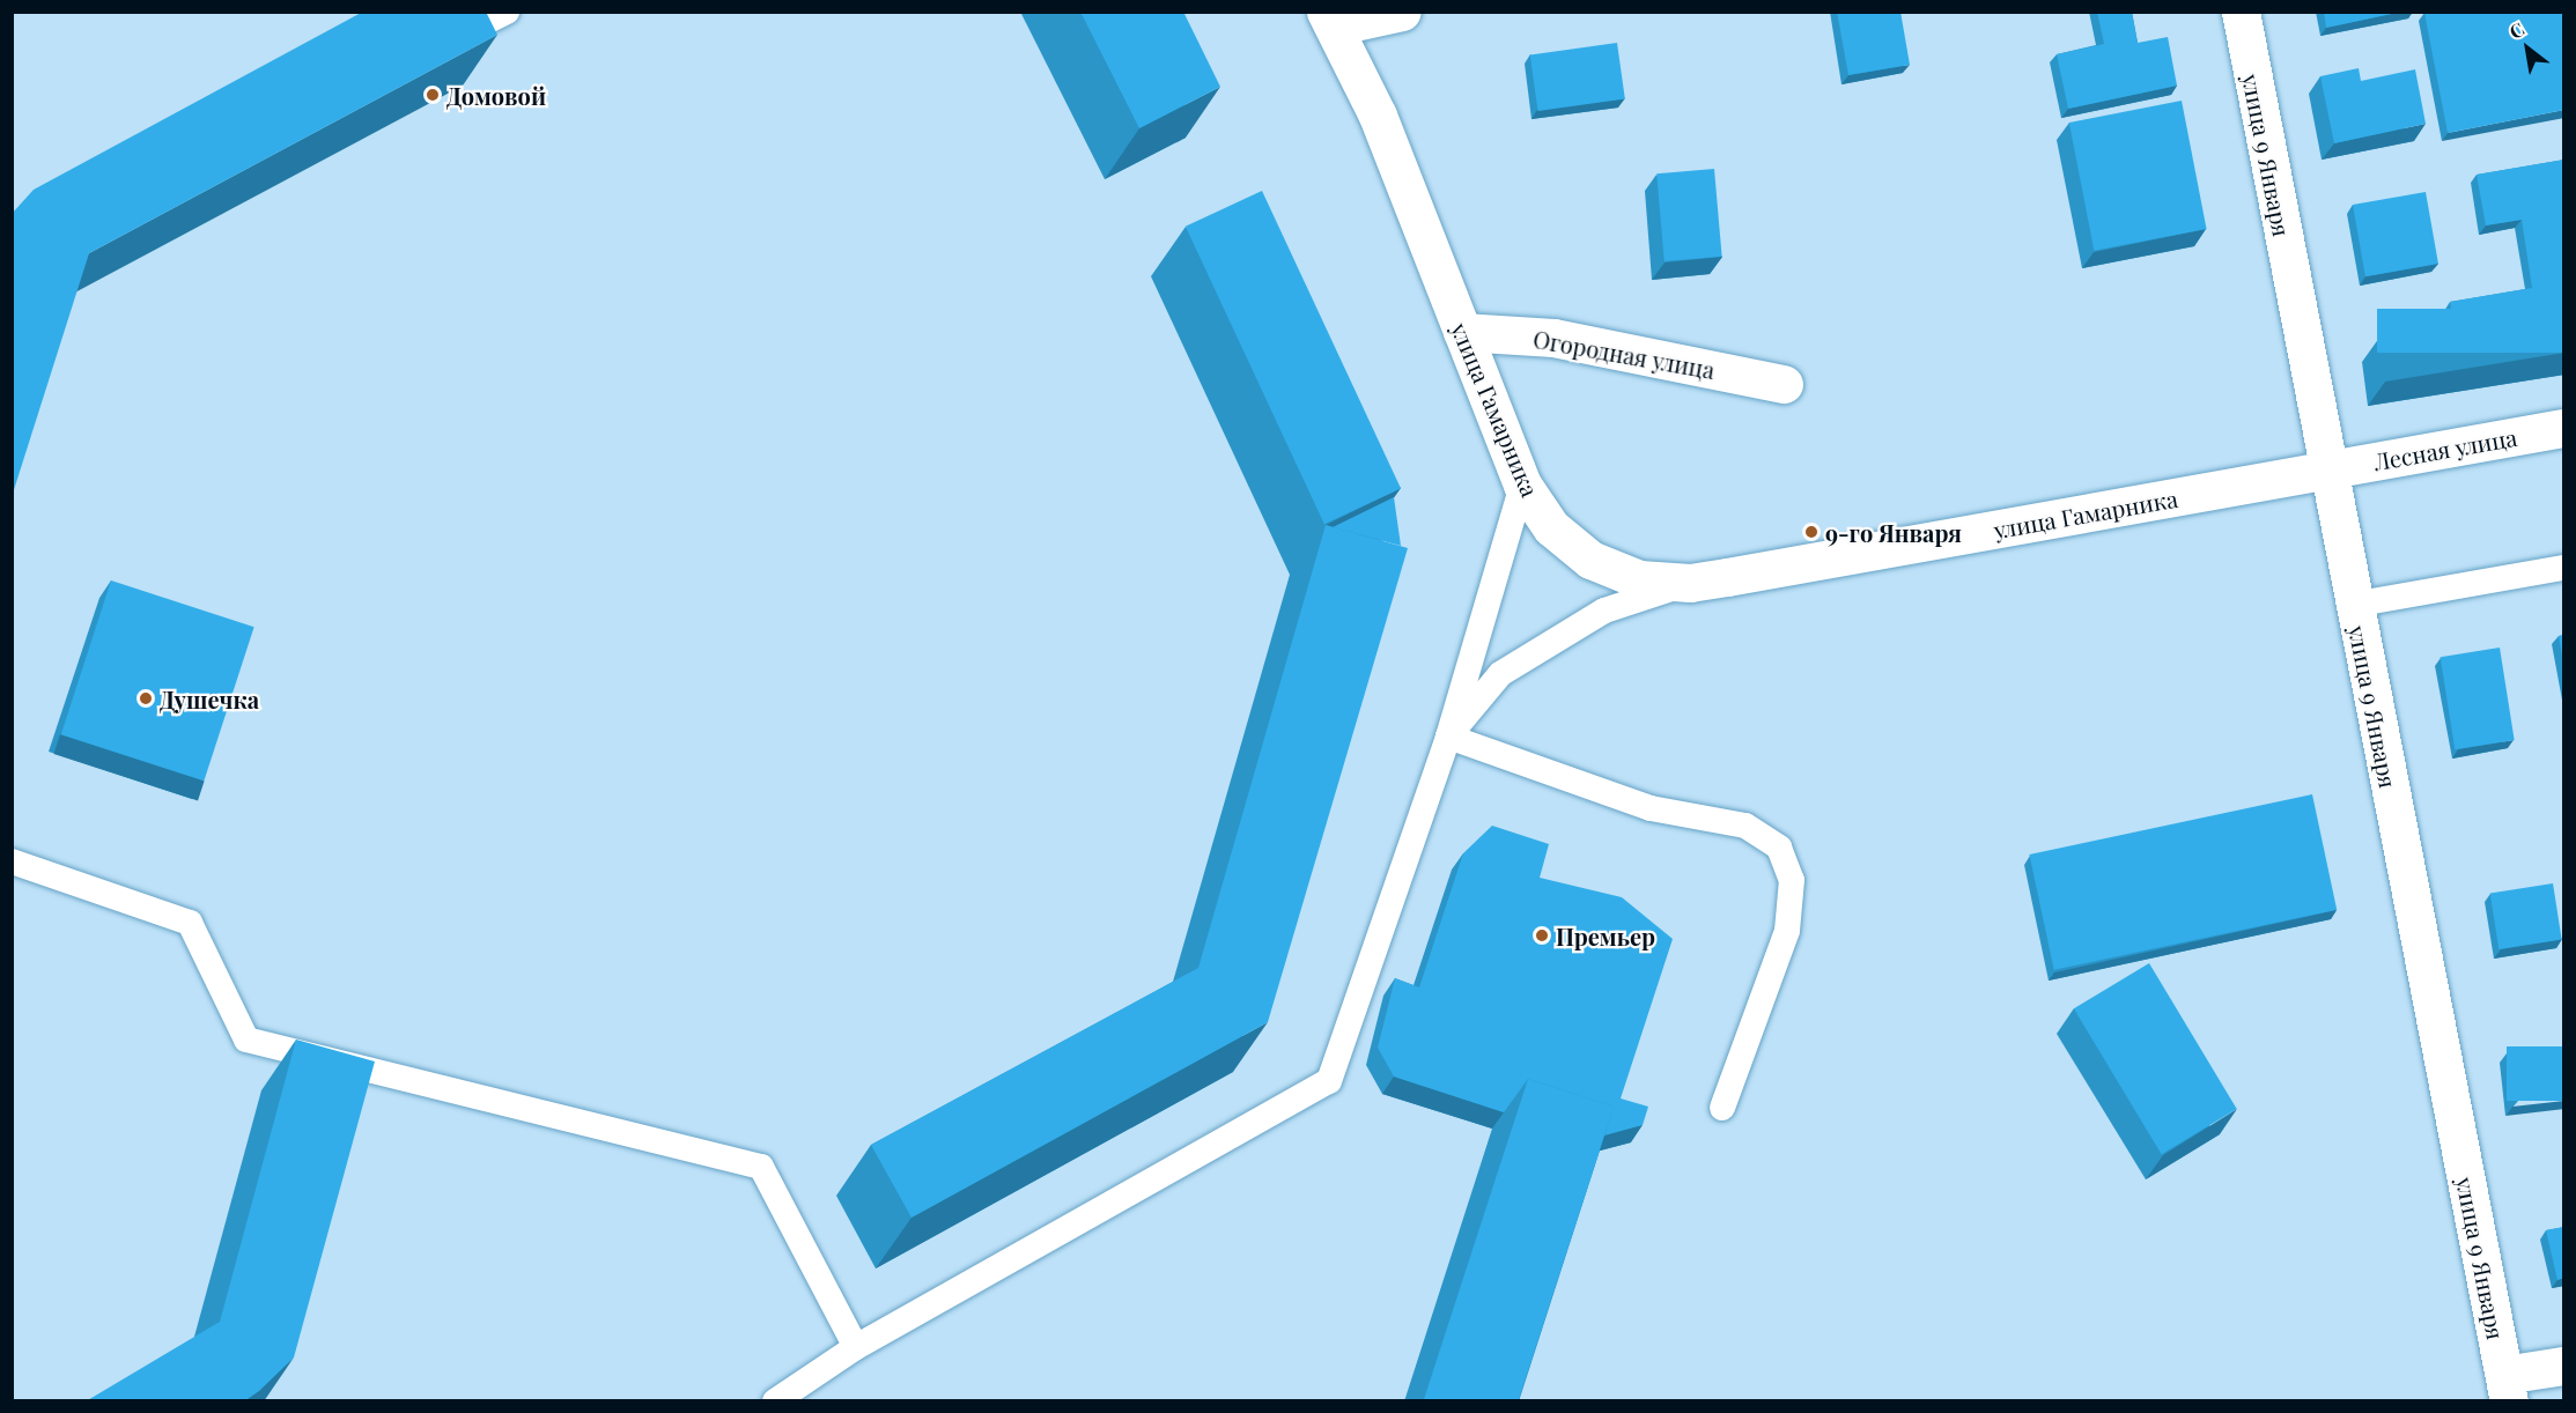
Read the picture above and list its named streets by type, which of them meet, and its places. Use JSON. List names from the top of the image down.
{
  "streets": {
    "street": [
      "улица 9 Января",
      "Огородная улица",
      "улица Гамарника",
      "Лесная улица"
    ]
  },
  "crossings": [
    ["улица 9 Января", "улица Гамарника"],
    ["улица 9 Января", "Лесная улица"],
    ["Огородная улица", "улица Гамарника"],
    ["улица Гамарника", "Лесная улица"]
  ],
  "places": [
    "Домовой",
    "9-го Января",
    "Душечка",
    "Премьер"
  ],
  "north": "top left"
}
